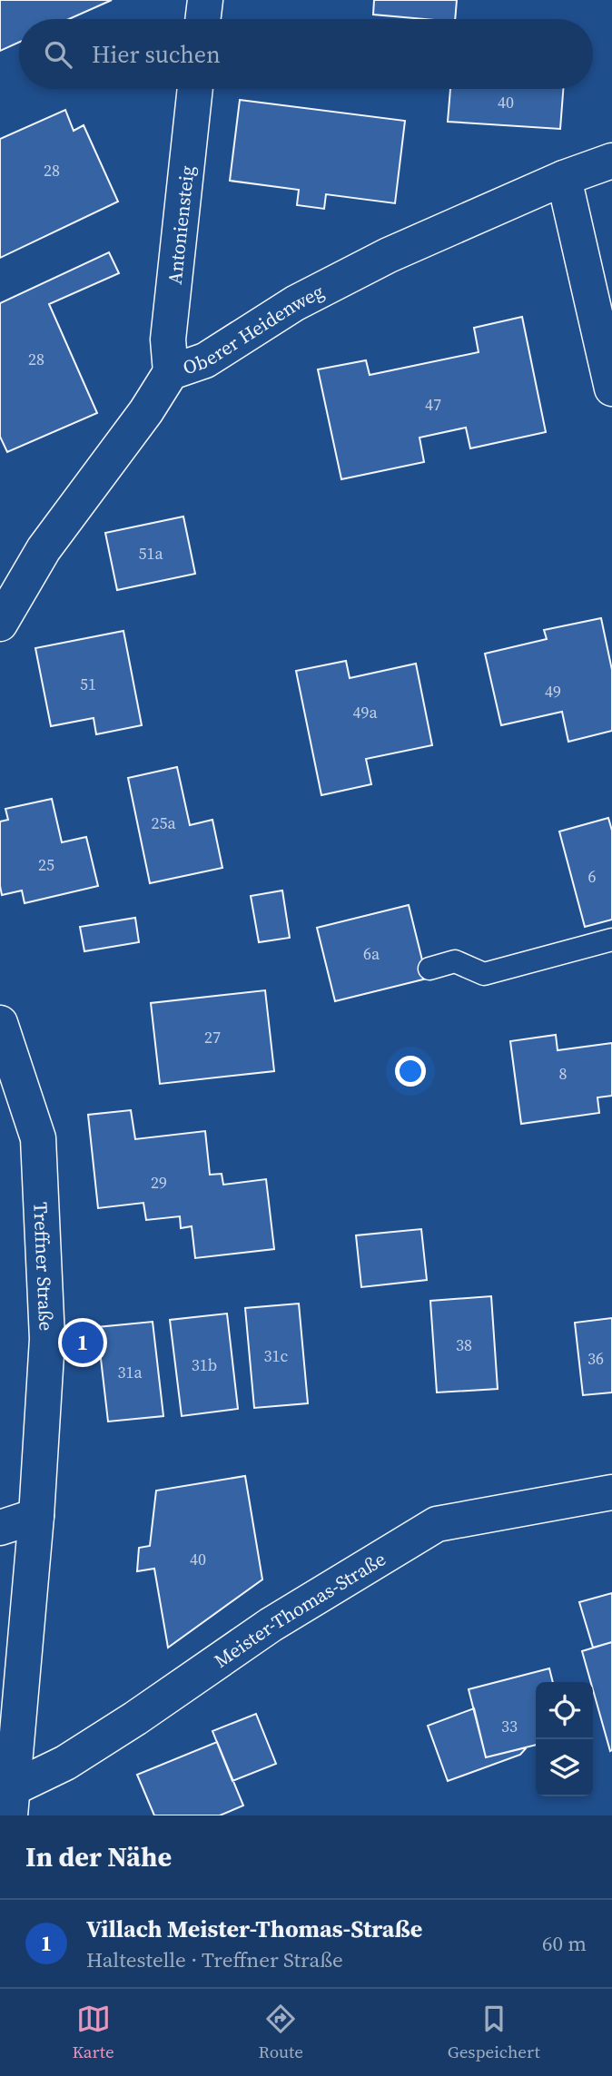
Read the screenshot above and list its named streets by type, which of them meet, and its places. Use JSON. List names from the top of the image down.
{
  "streets": {
    "street": [
      "Antoniensteig",
      "Oberer Heidenweg",
      "Treffner Straße",
      "Meister-Thomas-Straße"
    ]
  },
  "crossings": [
    ["Antoniensteig", "Oberer Heidenweg"],
    ["Treffner Straße", "Meister-Thomas-Straße"]
  ],
  "house_numbers": [
    "40",
    "28",
    "28",
    "47",
    "51a",
    "51",
    "49",
    "49a",
    "25a",
    "25",
    "6",
    "6a",
    "27",
    "8",
    "29",
    "38",
    "31c",
    "36",
    "31b",
    "31a",
    "40",
    "33"
  ],
  "page": {
    "search": "Hier suchen",
    "pins": "1",
    "heading": "In der Nähe",
    "list": [
      {
        "mark": "1",
        "name": "Villach Meister-Thomas-Straße",
        "note": "Haltestelle · Treffner Straße",
        "value": "60 m"
      }
    ],
    "nav": ["Karte", "Route", "Gespeichert"]
  }
}
